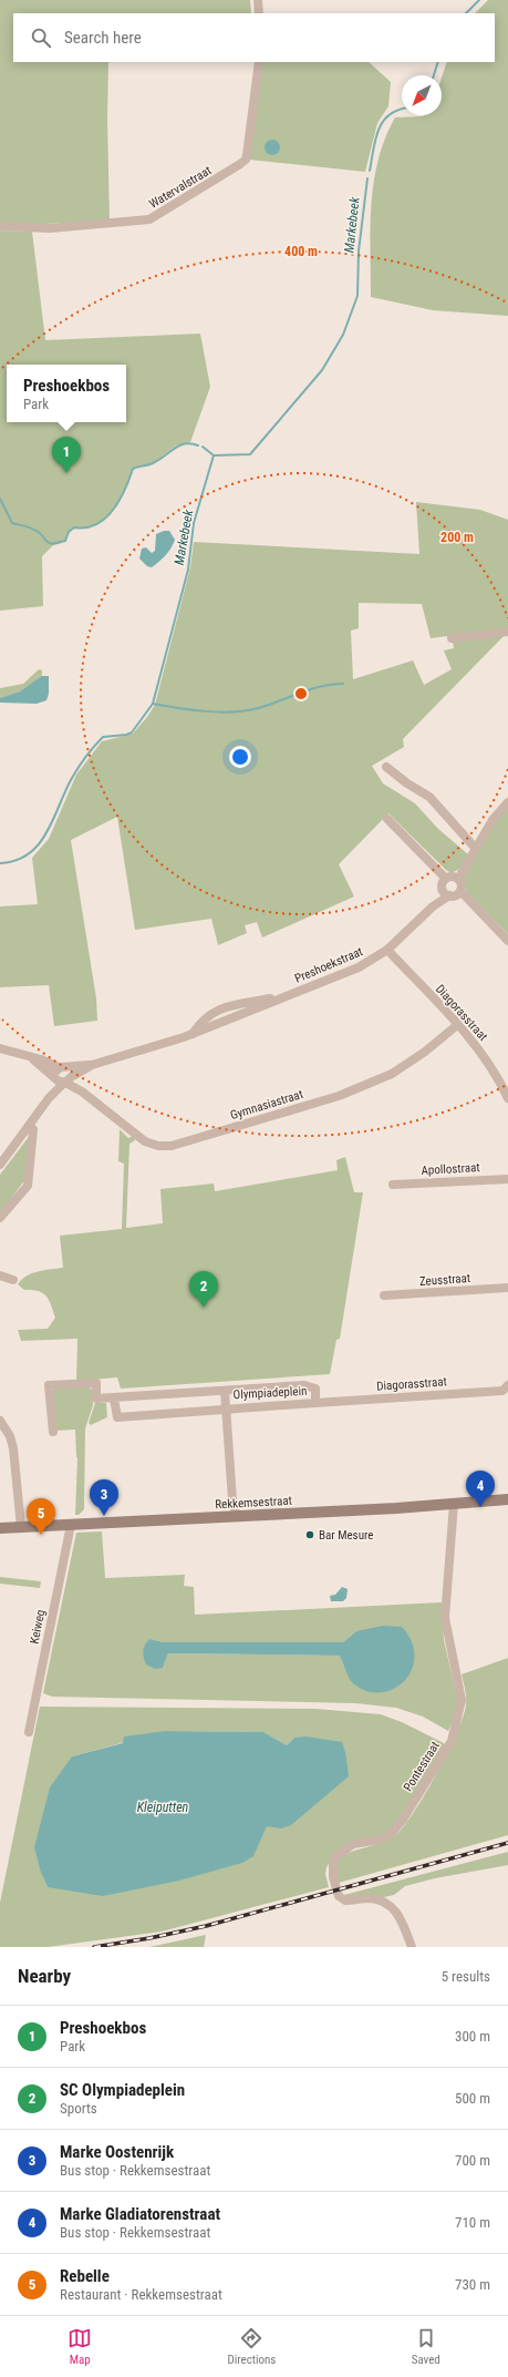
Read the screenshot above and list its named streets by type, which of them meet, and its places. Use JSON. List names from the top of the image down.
{
  "streets": {
    "street": [
      "Watervalstraat",
      "Preshoekstraat",
      "Diagorasstraat",
      "Gymnasiastraat",
      "Apollostraat",
      "Zeusstraat",
      "Olympiadeplein",
      "Rekkemsestraat",
      "Keiweg",
      "Pontestraat"
    ]
  },
  "crossings": [
    ["Preshoekstraat", "Diagorasstraat"],
    ["Preshoekstraat", "Gymnasiastraat"],
    ["Diagorasstraat", "Gymnasiastraat"],
    ["Diagorasstraat", "Olympiadeplein"],
    ["Rekkemsestraat", "Keiweg"],
    ["Rekkemsestraat", "Pontestraat"]
  ],
  "water": ["Markebeek", "Kleiputten"],
  "places": ["Bar Mesure"],
  "north": "bottom left",
  "page": {
    "search": "Search here",
    "popup": ["Preshoekbos", "Park"],
    "pins": [
      "1",
      "2",
      "4",
      "3",
      "5"
    ],
    "heading": ["Nearby", "5 results"],
    "list": [
      {
        "mark": "1",
        "name": "Preshoekbos",
        "note": "Park",
        "value": "300 m"
      },
      {
        "mark": "2",
        "name": "SC Olympiadeplein",
        "note": "Sports",
        "value": "500 m"
      },
      {
        "mark": "3",
        "name": "Marke Oostenrijk",
        "note": "Bus stop · Rekkemsestraat",
        "value": "700 m"
      },
      {
        "mark": "4",
        "name": "Marke Gladiatorenstraat",
        "note": "Bus stop · Rekkemsestraat",
        "value": "710 m"
      },
      {
        "mark": "5",
        "name": "Rebelle",
        "note": "Restaurant · Rekkemsestraat",
        "value": "730 m"
      }
    ],
    "nav": ["Map", "Directions", "Saved"]
  },
  "rings": ["400 m", "200 m"]
}
